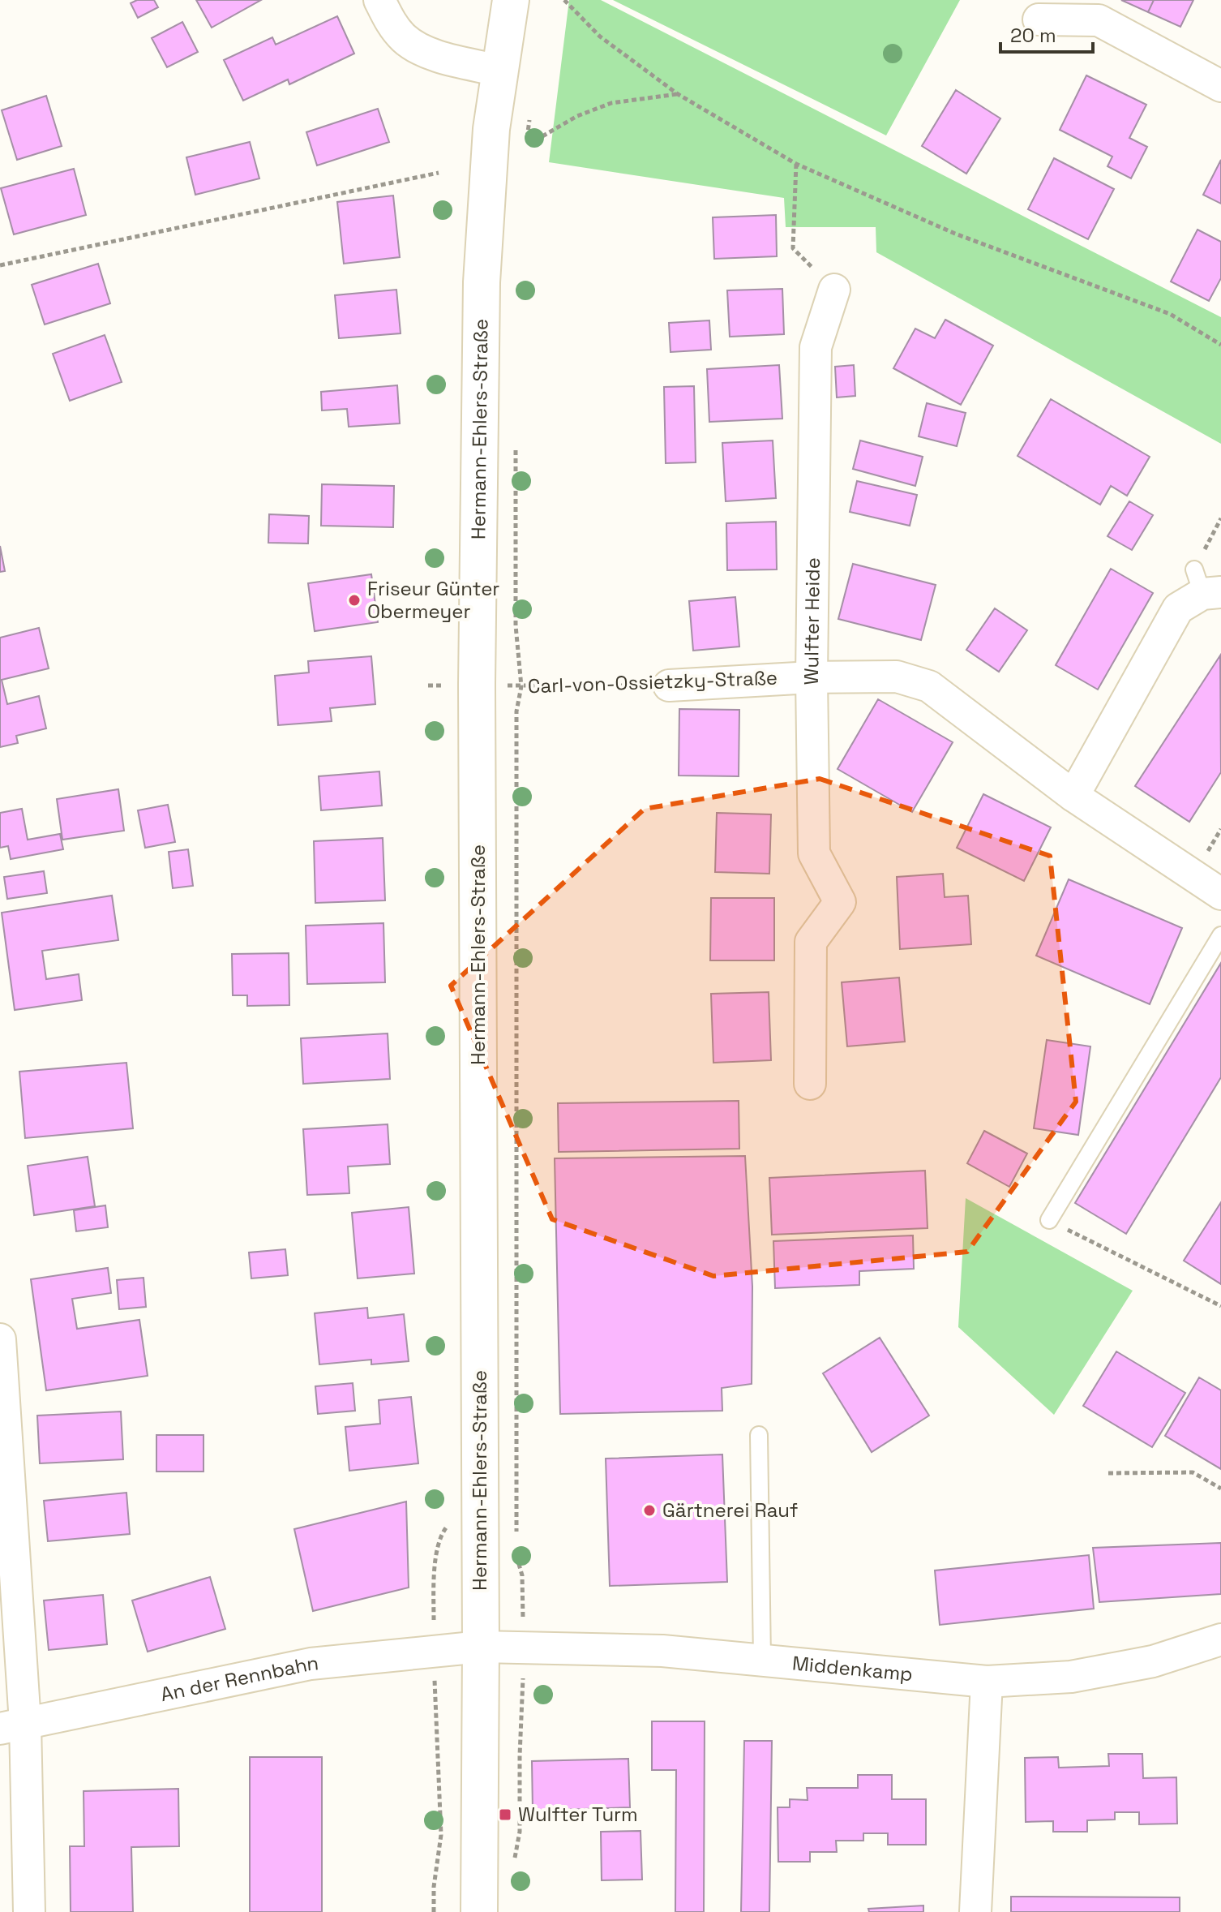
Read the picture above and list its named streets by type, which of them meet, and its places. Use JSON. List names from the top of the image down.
{
  "streets": {
    "street": [
      "Hermann-Ehlers-Straße",
      "Wulfter Heide",
      "Carl-von-Ossietzky-Straße",
      "Middenkamp",
      "An der Rennbahn"
    ]
  },
  "crossings": [
    ["Hermann-Ehlers-Straße", "Carl-von-Ossietzky-Straße"],
    ["Hermann-Ehlers-Straße", "Middenkamp"],
    ["Hermann-Ehlers-Straße", "An der Rennbahn"],
    ["Wulfter Heide", "Carl-von-Ossietzky-Straße"],
    ["Middenkamp", "An der Rennbahn"]
  ],
  "places": {
    "other": ["Friseur Günter Obermeyer", "Gärtnerei Rauf"],
    "transit": ["Wulfter Turm"]
  },
  "scale_bar": "20 m"
}
